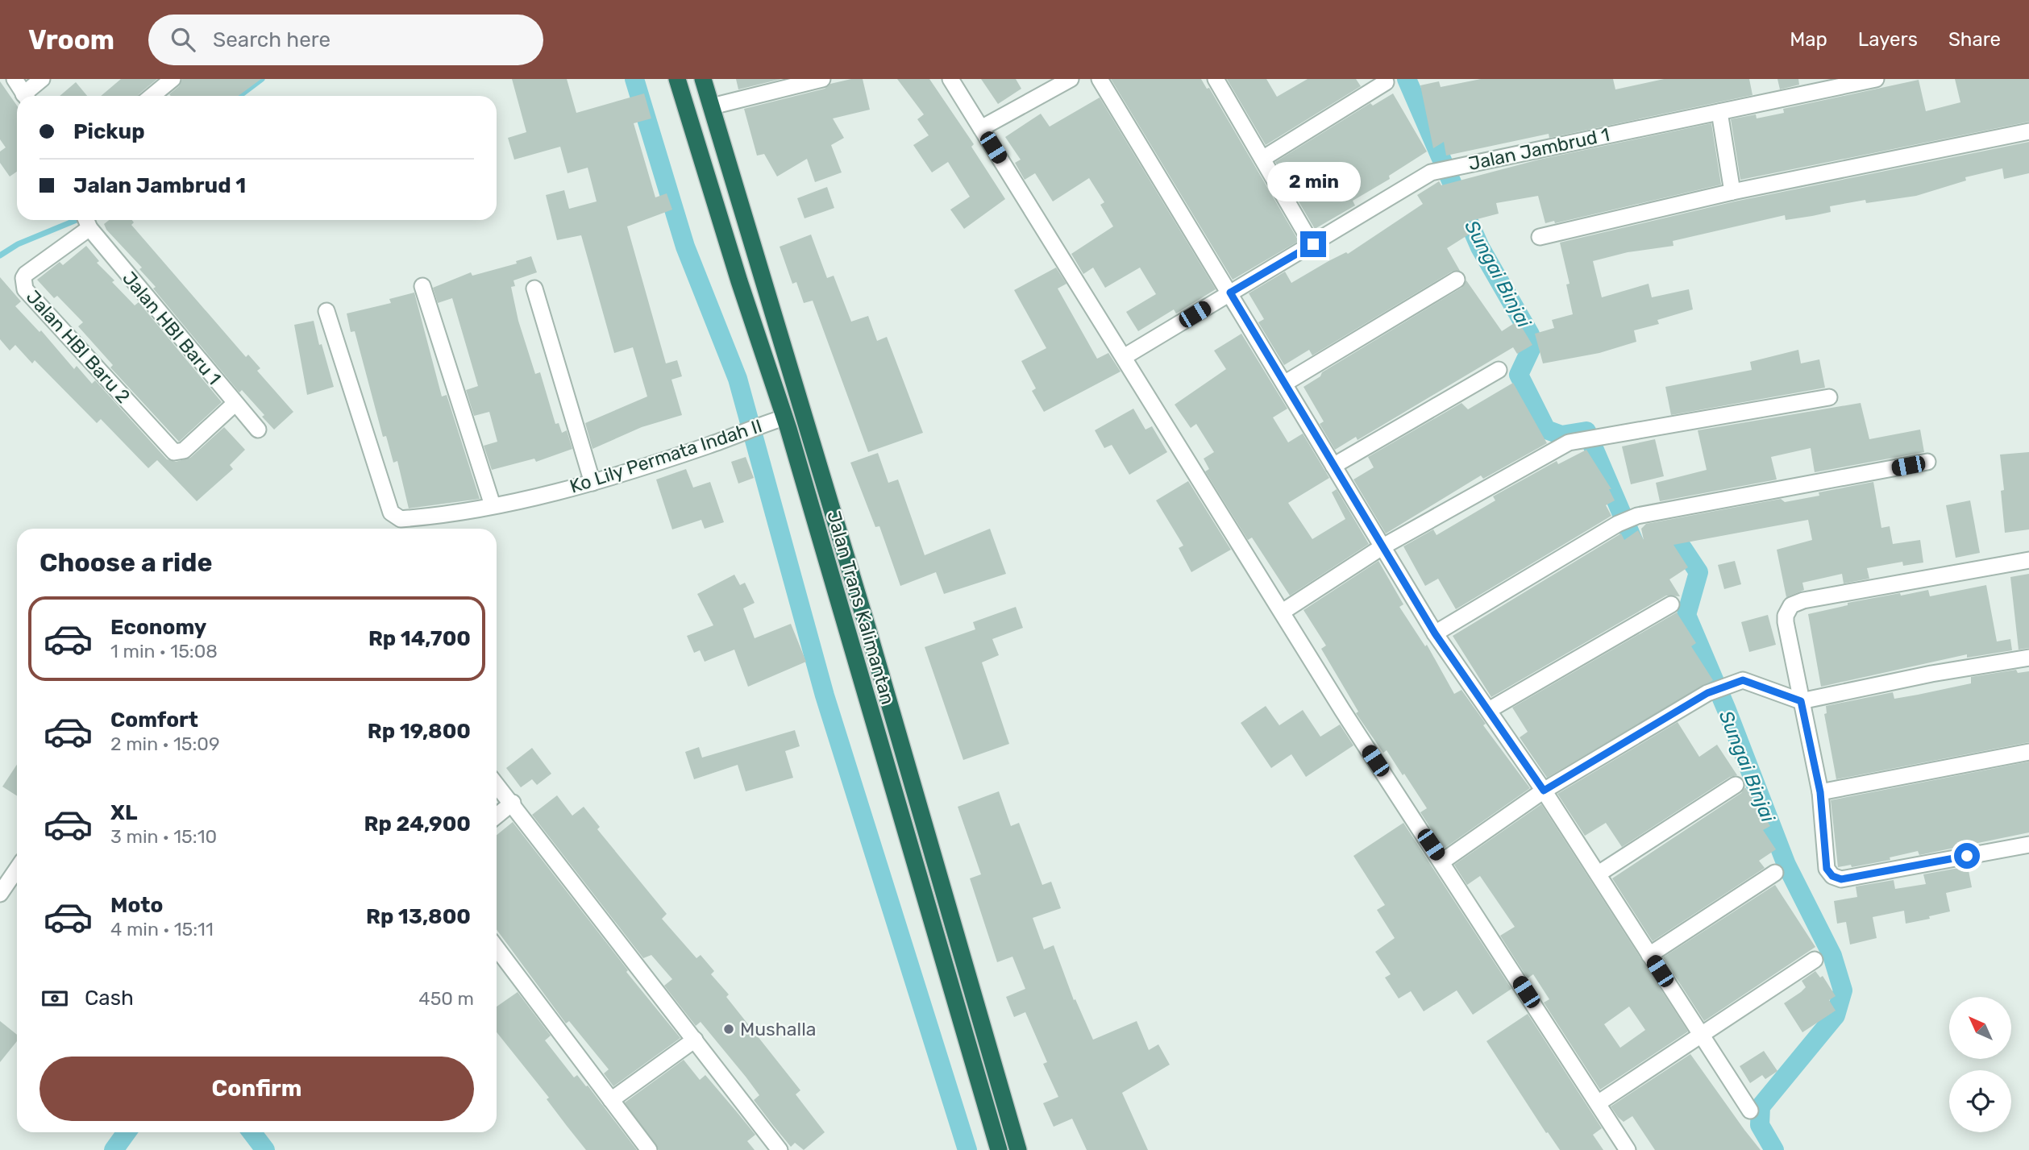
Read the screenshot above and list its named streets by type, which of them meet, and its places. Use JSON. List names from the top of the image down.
{
  "streets": {
    "highway": ["Jalan Trans Kalimantan"],
    "street": [
      "Jalan Jambrud 1",
      "Jalan HBI Baru 1",
      "Jalan HBI Baru 2",
      "Ko Lily Permata Indah II"
    ]
  },
  "crossings": [
    ["Jalan HBI Baru 1", "Jalan HBI Baru 2"],
    ["Ko Lily Permata Indah II", "Jalan Trans Kalimantan"]
  ],
  "water": ["Sungai Binjai"],
  "places": ["Mushalla"],
  "north": "top left",
  "page": {
    "header": "Vroom",
    "search": "Search here",
    "nav": ["Map", "Layers", "Share"],
    "banner": ["Pickup", "Jalan Jambrud 1"],
    "bubble": "2 min",
    "heading": "Choose a ride",
    "list": [
      {
        "name": "Economy",
        "note": "1 min · 15:08",
        "value": "Rp 14,700"
      },
      {
        "name": "Comfort",
        "note": "2 min · 15:09",
        "value": "Rp 19,800"
      },
      {
        "name": "XL",
        "note": "3 min · 15:10",
        "value": "Rp 24,900"
      },
      {
        "name": "Moto",
        "note": "4 min · 15:11",
        "value": "Rp 13,800"
      }
    ],
    "pay": ["Cash", "450 m"],
    "buttons": "Confirm"
  }
}
